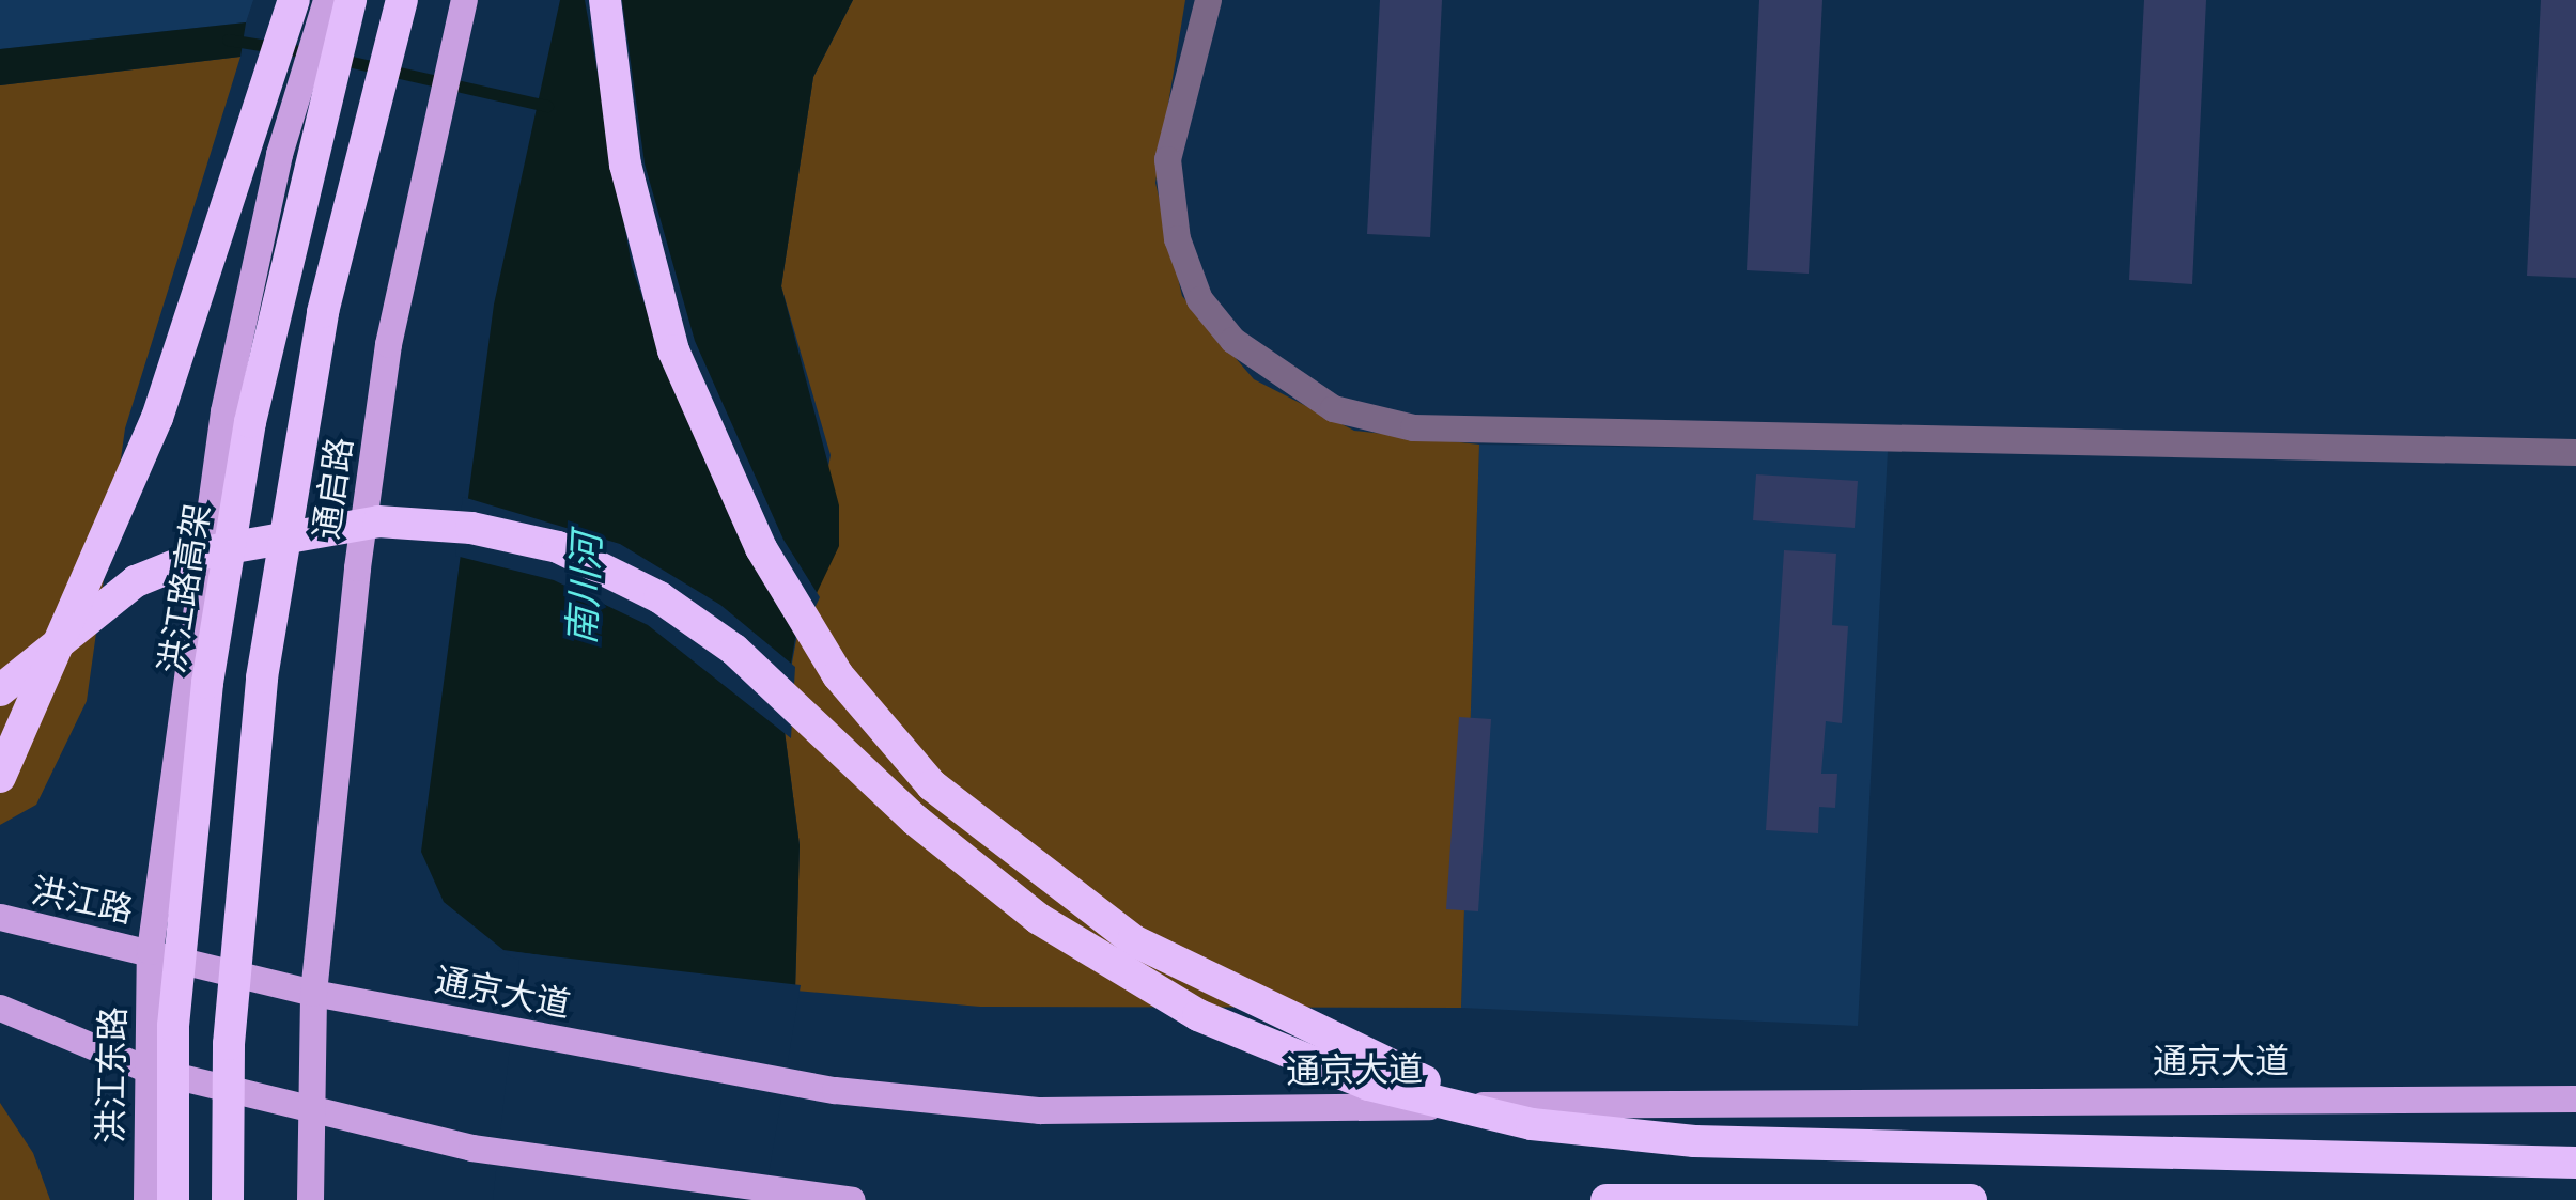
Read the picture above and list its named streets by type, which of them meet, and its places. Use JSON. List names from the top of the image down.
{
  "streets": {
    "highway": ["洪江路高架"],
    "main road": [
      "通启路",
      "洪江路",
      "通京大道",
      "洪江东路"
    ]
  },
  "crossings": [
    ["通启路", "通京大道"],
    ["洪江路", "通京大道"],
    ["洪江路", "洪江东路"],
    ["通京大道", "洪江东路"]
  ],
  "water": ["南川河"]
}
